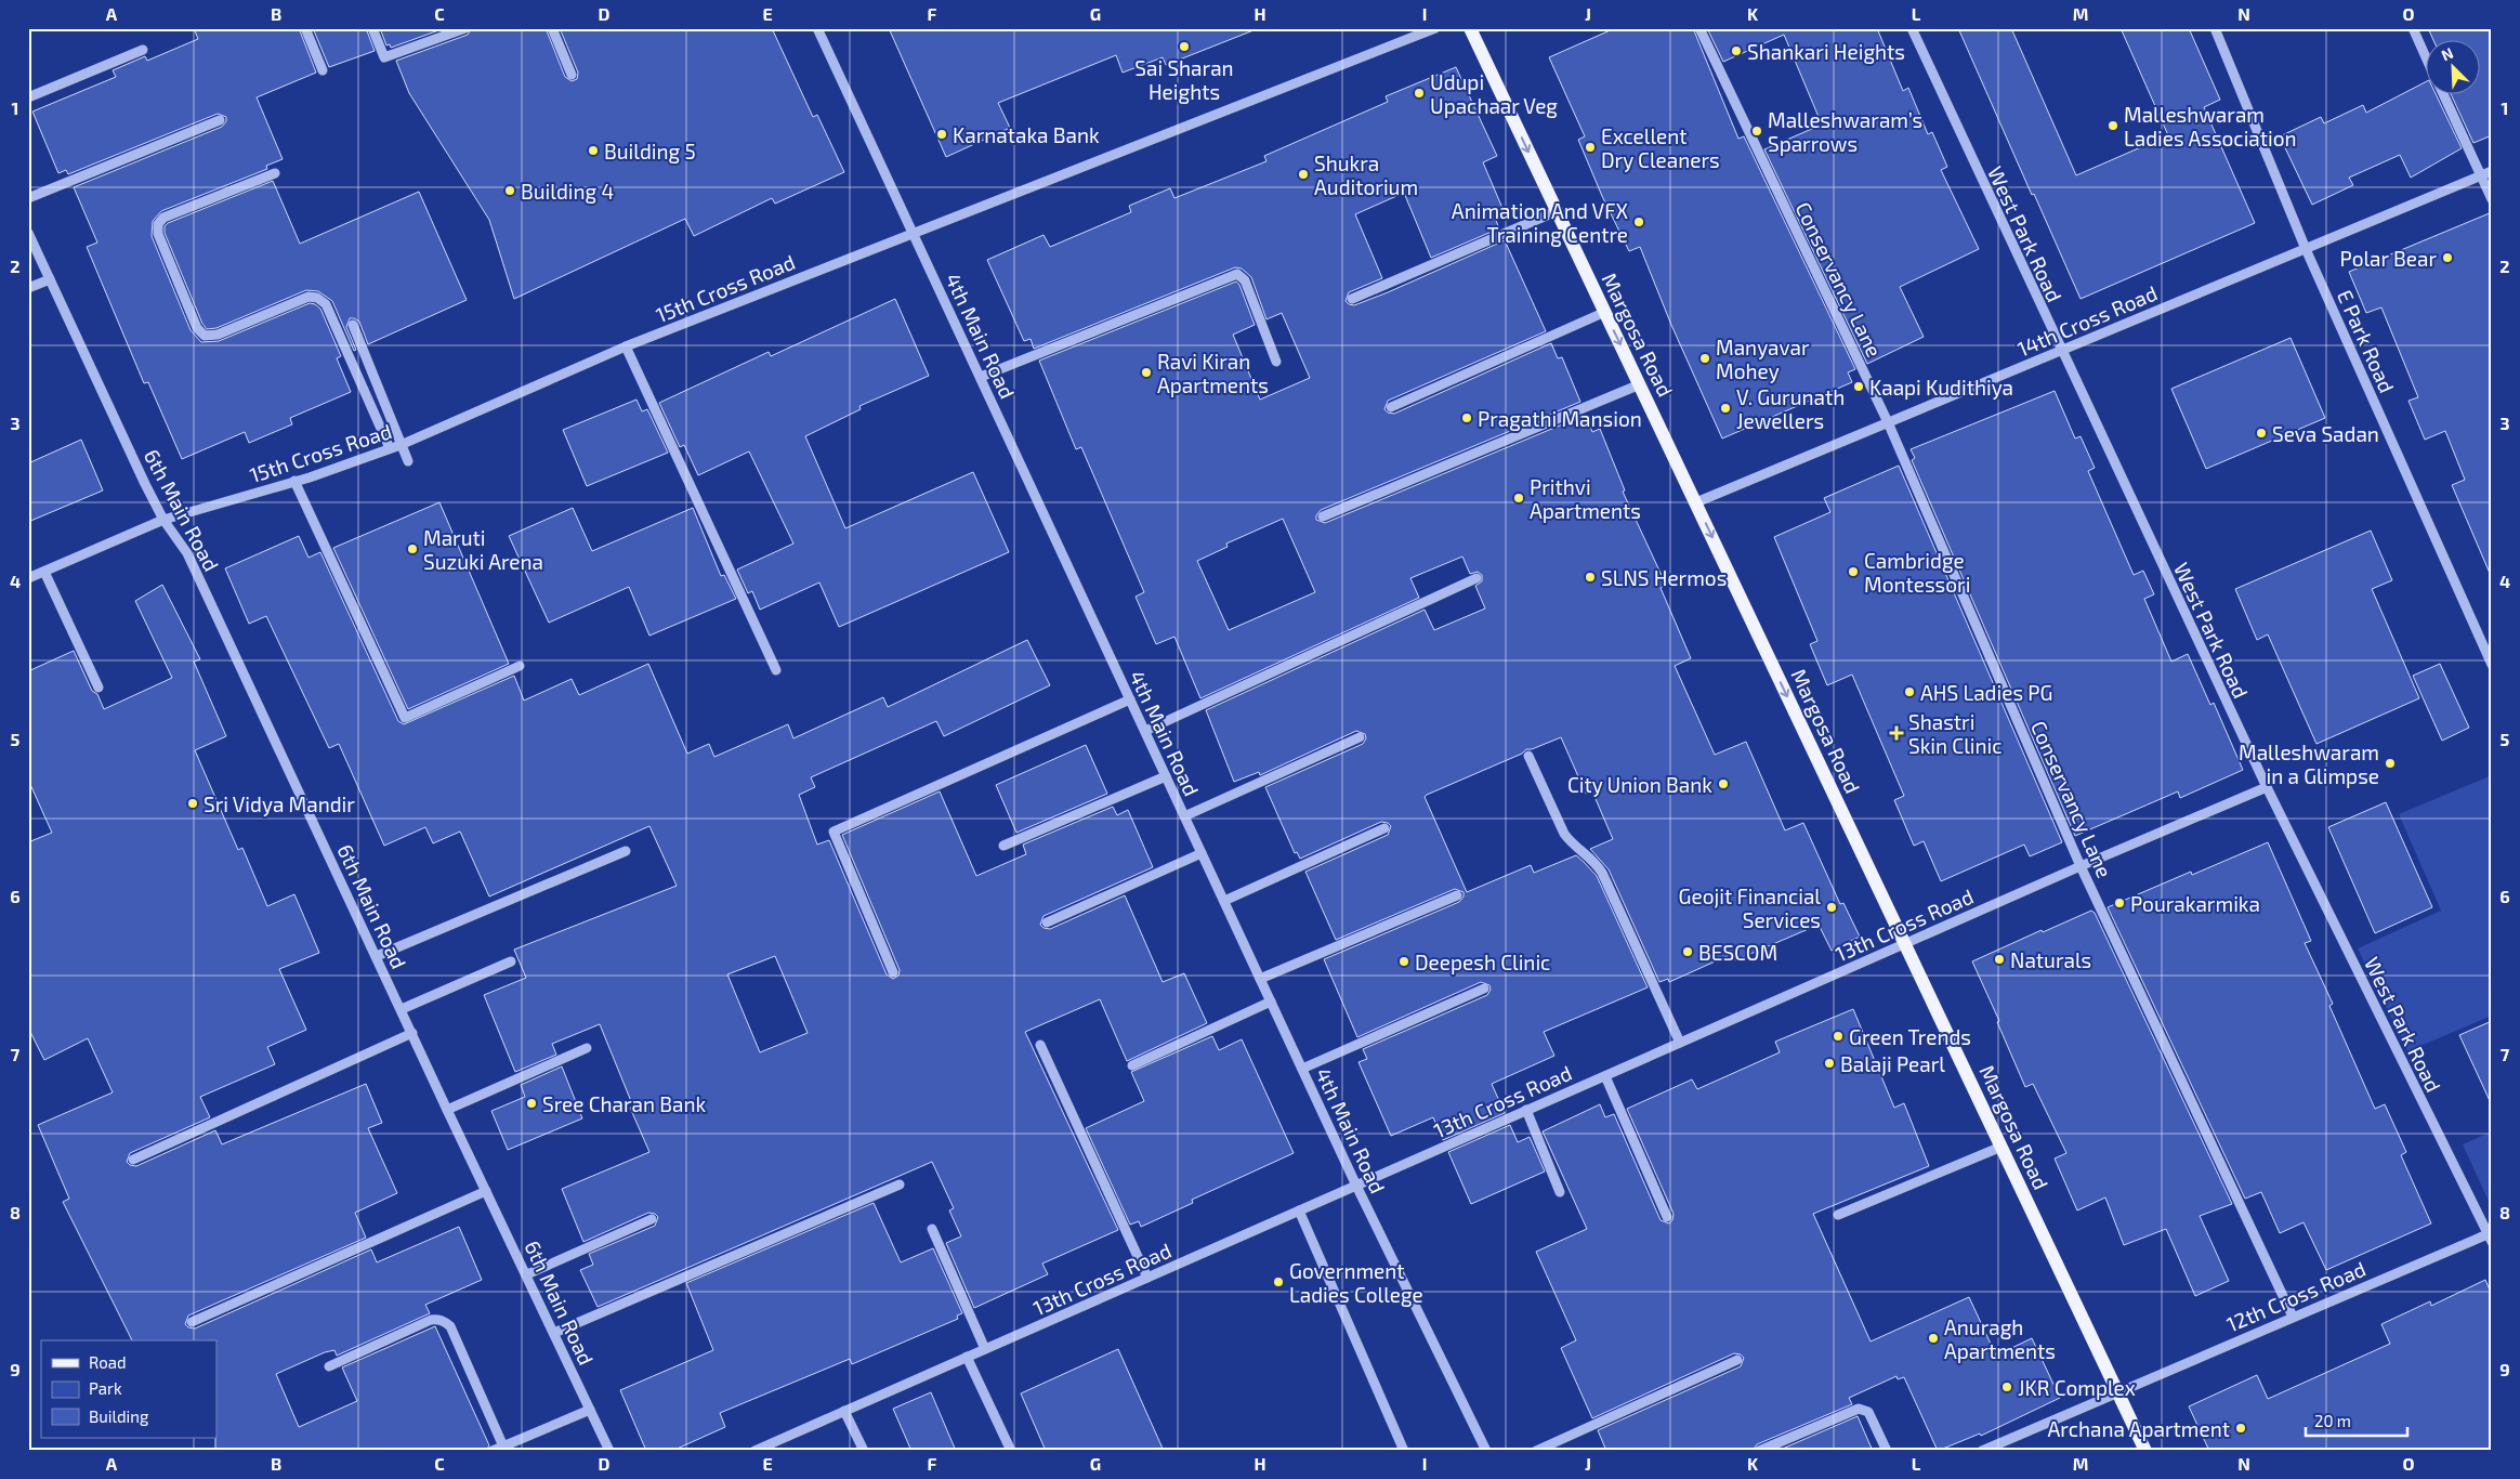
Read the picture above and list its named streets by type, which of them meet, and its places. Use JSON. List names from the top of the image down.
{
  "streets": {
    "main road": ["Margosa Road"],
    "street": [
      "West Park Road",
      "Conservancy Lane",
      "15th Cross Road",
      "14th Cross Road",
      "4th Main Road",
      "E Park Road",
      "6th Main Road",
      "13th Cross Road",
      "12th Cross Road"
    ]
  },
  "crossings": [
    ["West Park Road", "14th Cross Road"],
    ["West Park Road", "13th Cross Road"],
    ["West Park Road", "12th Cross Road"],
    ["Conservancy Lane", "14th Cross Road"],
    ["Conservancy Lane", "13th Cross Road"],
    ["Conservancy Lane", "12th Cross Road"],
    ["15th Cross Road", "4th Main Road"],
    ["15th Cross Road", "6th Main Road"],
    ["14th Cross Road", "Margosa Road"],
    ["14th Cross Road", "E Park Road"],
    ["Margosa Road", "13th Cross Road"],
    ["Margosa Road", "12th Cross Road"],
    ["4th Main Road", "13th Cross Road"]
  ],
  "one_way": ["Margosa Road"],
  "places": {
    "other": [
      "Sai Sharan Heights",
      "Shankari Heights",
      "Udupi Upachaar Veg",
      "Malleshwaram Ladies Association",
      "Malleshwaram’s Sparrows",
      "Karnataka Bank",
      "Excellent Dry Cleaners",
      "Building 5",
      "Shukra Auditorium",
      "Building 4",
      "Animation And VFX Training Centre",
      "Polar Bear",
      "Manyavar Mohey",
      "Ravi Kiran Apartments",
      "Kaapi Kudithiya",
      "V. Gurunath Jewellers",
      "Pragathi Mansion",
      "Seva Sadan",
      "Prithvi Apartments",
      "Maruti Suzuki Arena",
      "Cambridge Montessori",
      "SLNS Hermos",
      "AHS Ladies PG",
      "Malleshwaram in a Glimpse",
      "City Union Bank",
      "Sri Vidya Mandir",
      "Pourakarmika",
      "Geojit Financial Services",
      "BESCOM",
      "Naturals",
      "Deepesh Clinic",
      "Green Trends",
      "Balaji Pearl",
      "Sree Charan Bank",
      "Government Ladies College",
      "Anuragh Apartments",
      "JKR Complex",
      "Archana Apartment"
    ],
    "health": ["Shastri Skin Clinic"]
  },
  "legend": ["Road", "Park", "Building"],
  "scale_bar": "20 m",
  "north": "top left",
  "grid": {
    "columns": [
      "A",
      "B",
      "C",
      "D",
      "E",
      "F",
      "G",
      "H",
      "I",
      "J",
      "K",
      "L",
      "M",
      "N",
      "O"
    ],
    "rows": [
      "1",
      "2",
      "3",
      "4",
      "5",
      "6",
      "7",
      "8",
      "9"
    ]
  }
}
